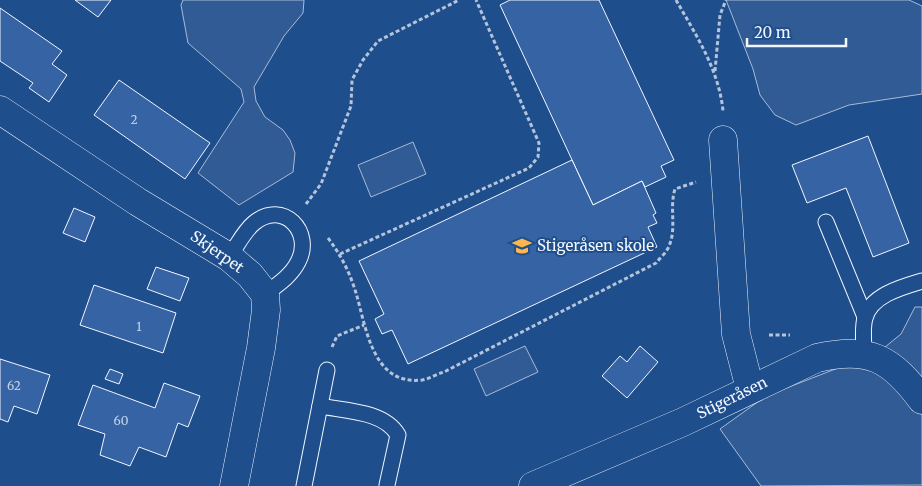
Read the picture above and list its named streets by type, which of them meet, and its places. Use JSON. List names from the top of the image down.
{
  "streets": {
    "street": ["Skjerpet", "Stigeråsen"]
  },
  "places": {
    "school or university": ["Stigeråsen skole"]
  },
  "house_numbers": [
    "2",
    "1",
    "62",
    "60"
  ],
  "scale_bar": "20 m"
}
